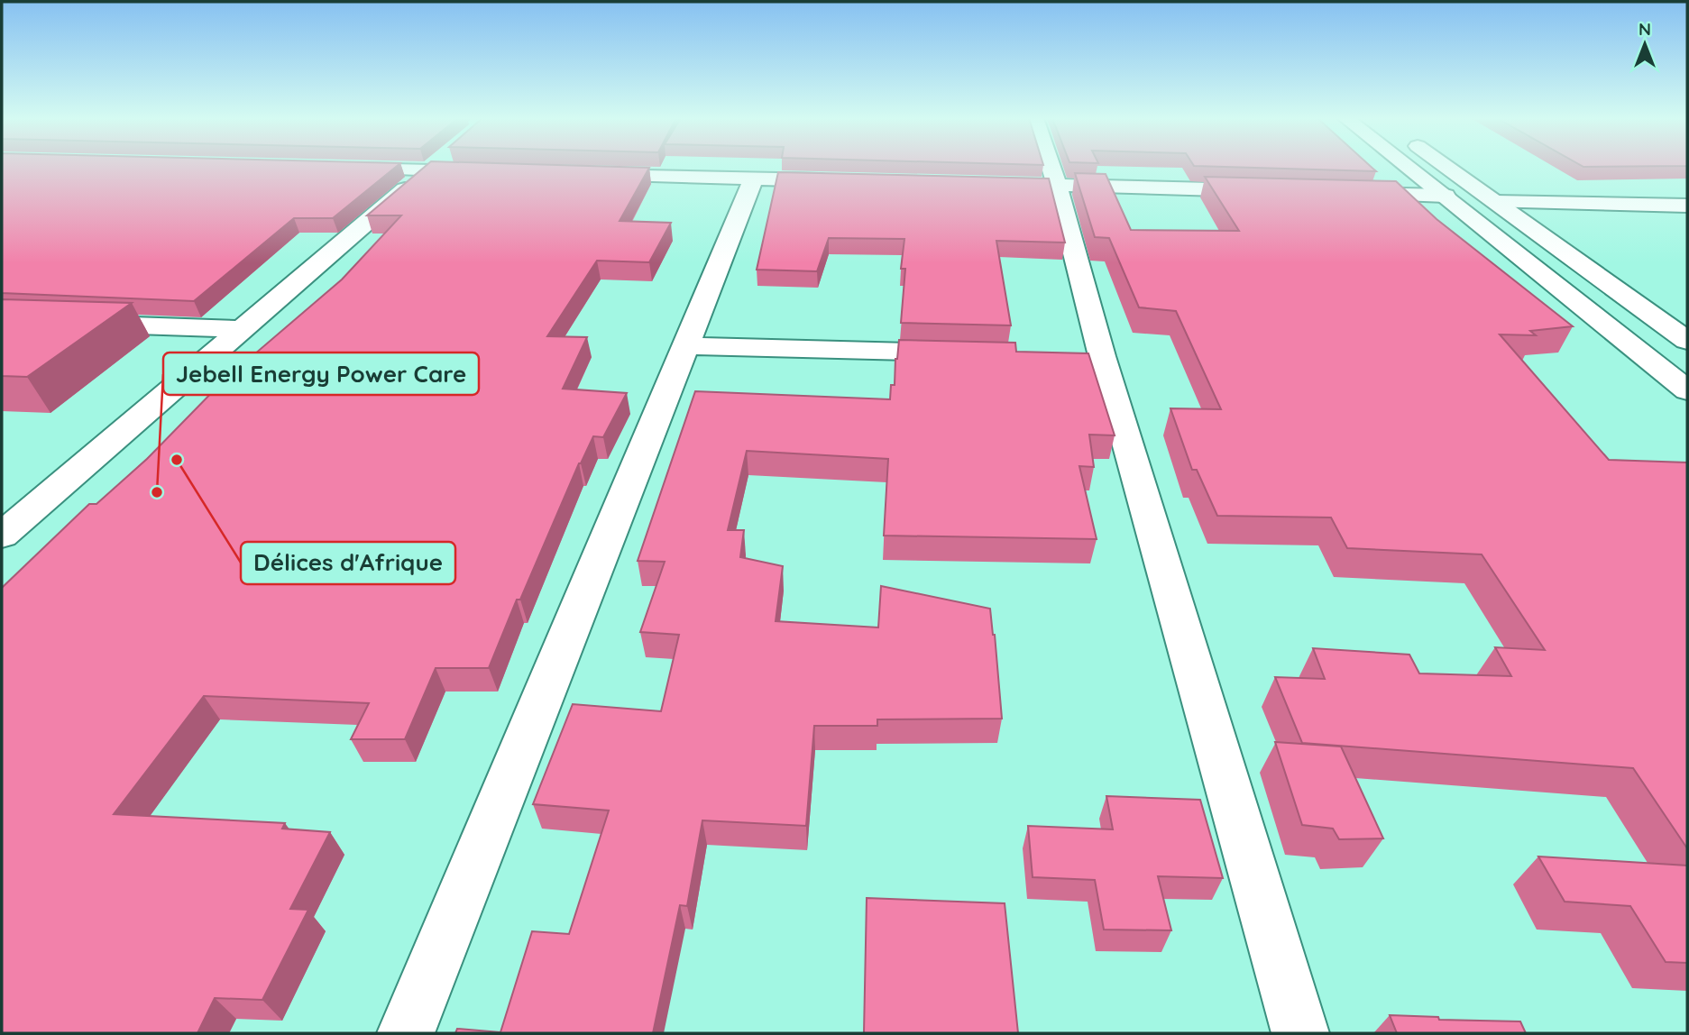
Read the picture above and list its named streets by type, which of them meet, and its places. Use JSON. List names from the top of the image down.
{
  "places": ["Délices d'Afrique", "Jebell Energy Power Care"],
  "north": "top"
}
